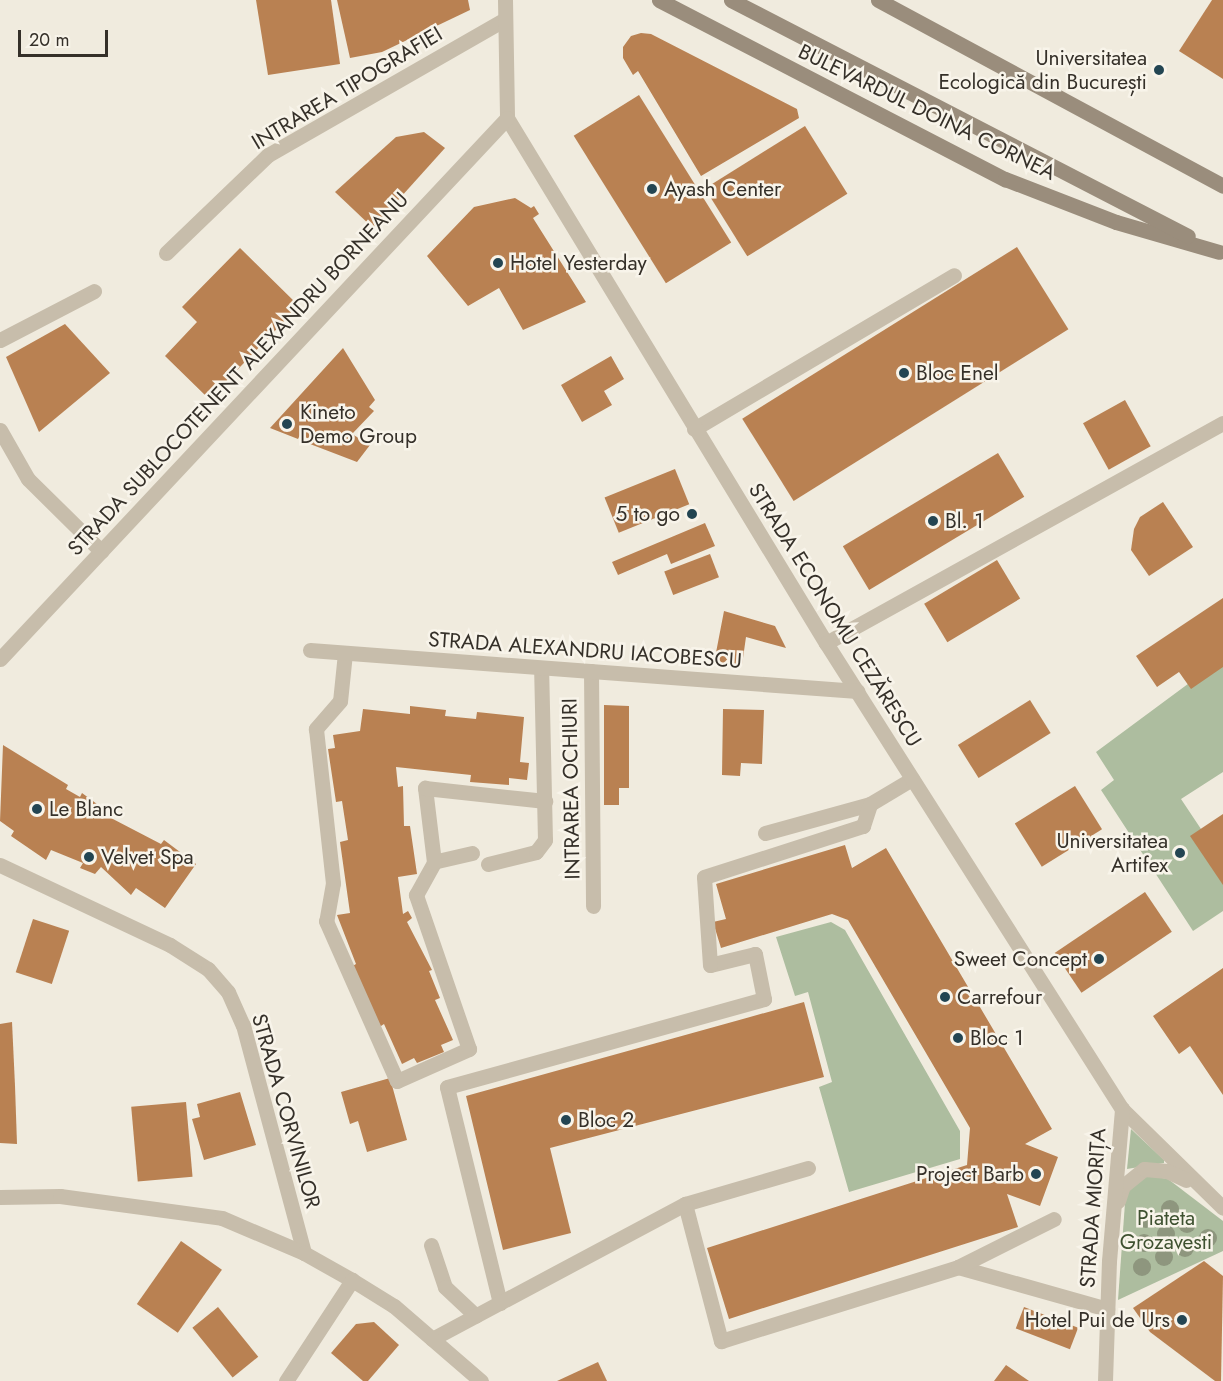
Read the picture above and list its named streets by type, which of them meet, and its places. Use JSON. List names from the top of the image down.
{
  "streets": {
    "main road": ["BULEVARDUL DOINA CORNEA"],
    "street": [
      "INTRAREA TIPOGRAFIEI",
      "STRADA SUBLOCOTENENT ALEXANDRU BORNEANU",
      "STRADA ECONOMU CEZĂRESCU",
      "STRADA ALEXANDRU IACOBESCU",
      "INTRAREA OCHIURI",
      "STRADA CORVINILOR",
      "STRADA MIORIȚA"
    ]
  },
  "crossings": [
    ["INTRAREA TIPOGRAFIEI", "STRADA ECONOMU CEZĂRESCU"],
    ["STRADA SUBLOCOTENENT ALEXANDRU BORNEANU", "STRADA ECONOMU CEZĂRESCU"],
    ["STRADA ECONOMU CEZĂRESCU", "STRADA ALEXANDRU IACOBESCU"],
    ["STRADA ECONOMU CEZĂRESCU", "STRADA MIORIȚA"],
    ["STRADA ALEXANDRU IACOBESCU", "INTRAREA OCHIURI"]
  ],
  "parks": ["Piateta Grozavesti"],
  "places": [
    "Universitatea Ecologică din București",
    "Ayash Center",
    "Hotel Yesterday",
    "Bloc Enel",
    "Kineto Demo Group",
    "5 to go",
    "Bl. 1",
    "Le Blanc",
    "Universitatea Artifex",
    "Velvet Spa",
    "Sweet Concept",
    "Carrefour",
    "Bloc 1",
    "Bloc 2",
    "Project Barb",
    "Hotel Pui de Urs"
  ],
  "scale_bar": "20 m"
}
